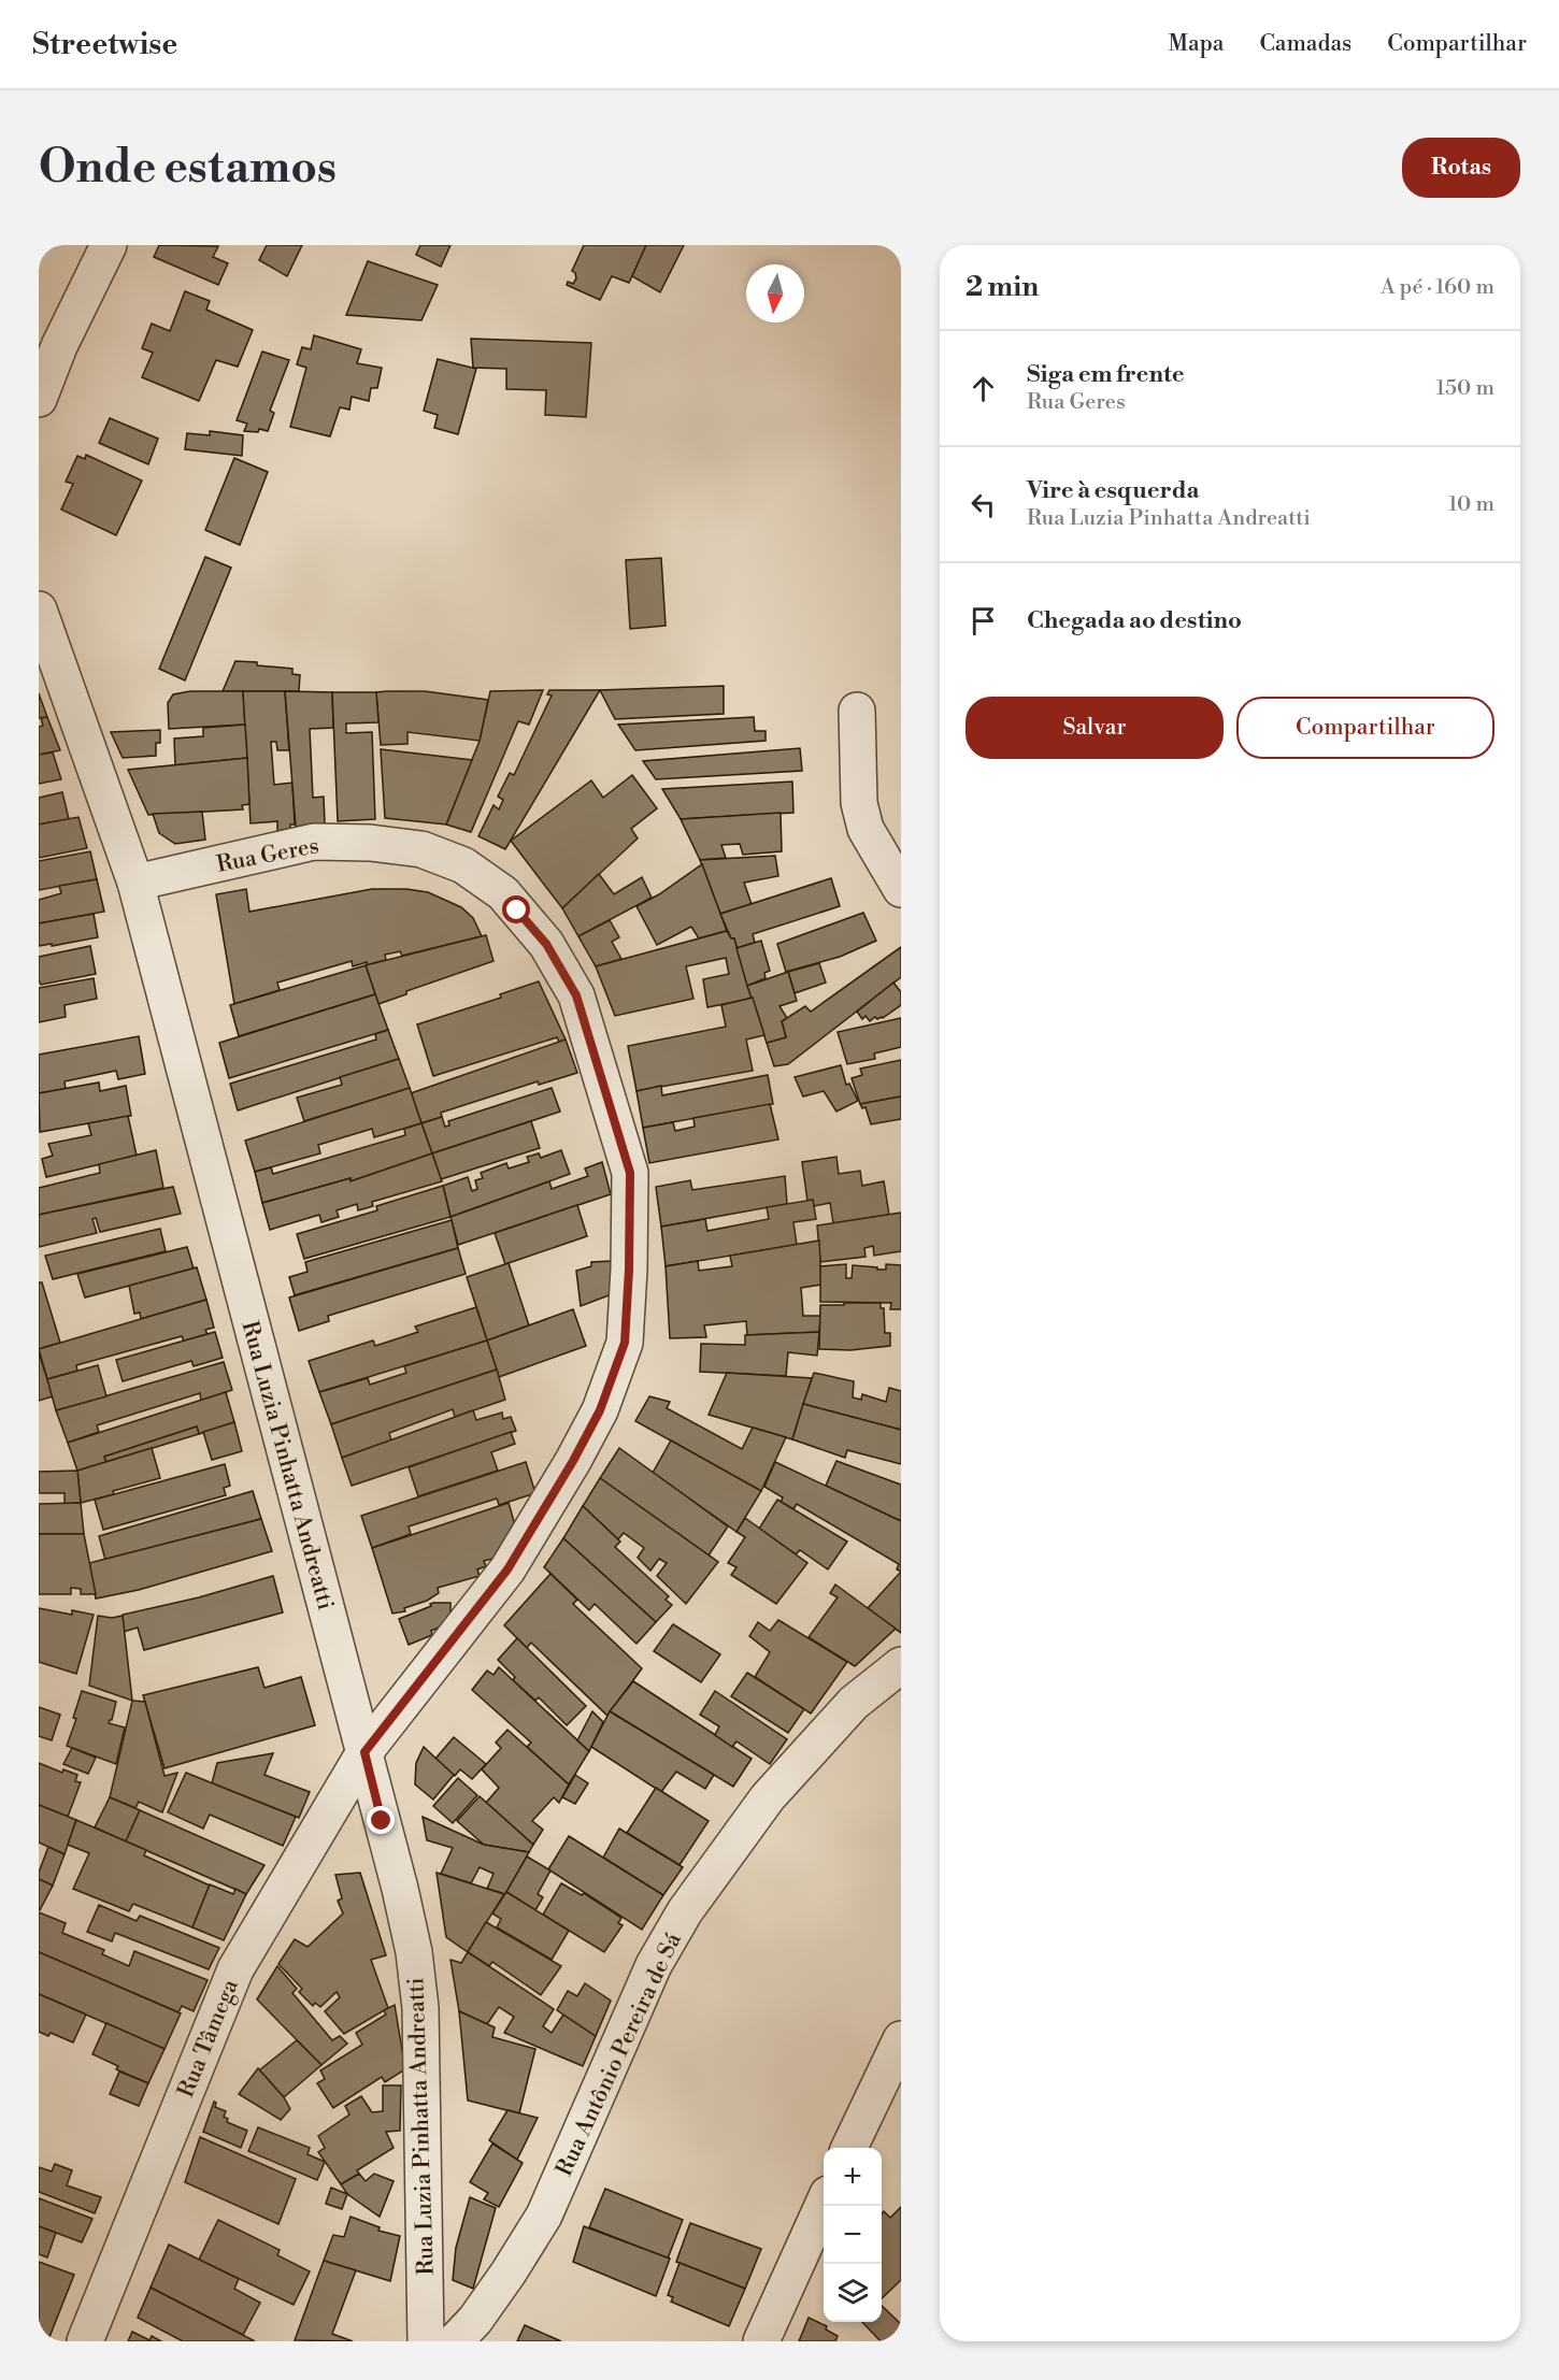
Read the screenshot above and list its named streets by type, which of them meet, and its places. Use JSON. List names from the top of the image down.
{
  "streets": {
    "street": [
      "Rua Geres",
      "Rua Luzia Pinhatta Andreatti",
      "Rua Tâmega",
      "Rua Antônio Pereira de Sá"
    ]
  },
  "crossings": [
    ["Rua Geres", "Rua Luzia Pinhatta Andreatti"],
    ["Rua Geres", "Rua Tâmega"],
    ["Rua Luzia Pinhatta Andreatti", "Rua Tâmega"]
  ],
  "north": "bottom",
  "page": {
    "header": "Streetwise",
    "nav": ["Mapa", "Camadas", "Compartilhar"],
    "buttons": [
      "Rotas",
      ["Salvar", "Compartilhar"]
    ],
    "title": "Onde estamos",
    "heading": ["2 min", "A pé · 160 m"],
    "list": [
      ["Siga em frente", "Rua Geres", "150 m"],
      ["Vire à esquerda", "Rua Luzia Pinhatta Andreatti", "10 m"],
      "Chegada ao destino"
    ],
    "map_buttons": ["+", "−"]
  }
}
